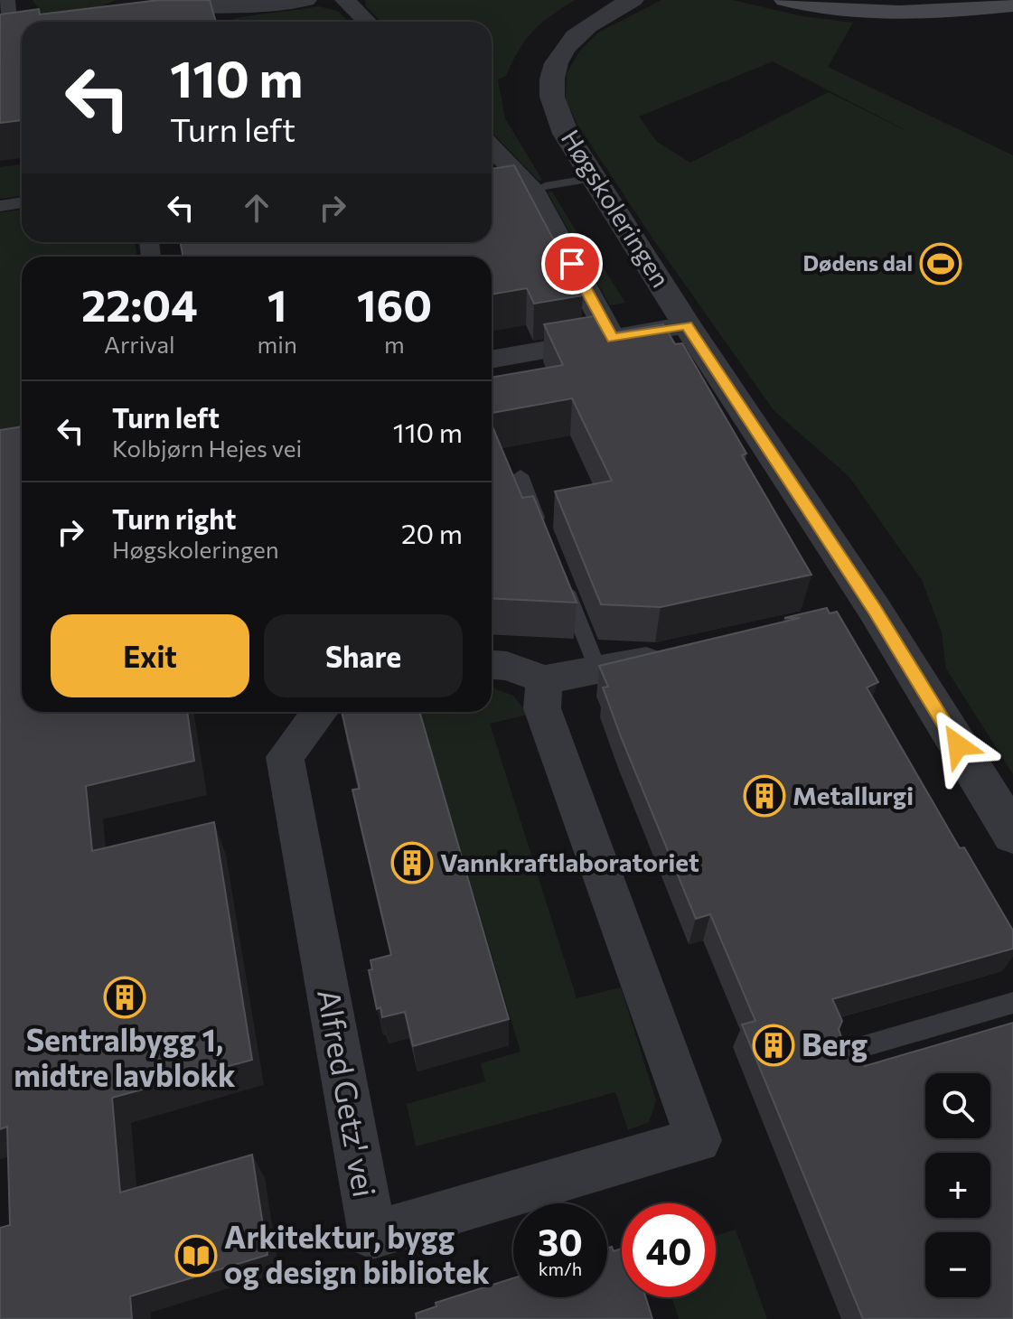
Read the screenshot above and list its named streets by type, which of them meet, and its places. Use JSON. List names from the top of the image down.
{
  "streets": {
    "street": ["Høgskoleringen", "Alfred Getz' vei"]
  },
  "places": {
    "sports": ["Dødens dal"],
    "building": [
      "Metallurgi",
      "Vannkraftlaboratoriet",
      "Sentralbygg 1, midtre lavblokk",
      "Berg"
    ],
    "library": ["Arkitektur, bygg og design bibliotek"]
  },
  "page": {
    "turn": ["110 m", "Turn left"],
    "eta": [
      "22:04",
      "Arrival",
      "1",
      "min",
      "160",
      "m"
    ],
    "list": [
      {
        "name": "Turn left",
        "note": "Kolbjørn Hejes vei",
        "value": "110 m"
      },
      {
        "name": "Turn right",
        "note": "Høgskoleringen",
        "value": "20 m"
      }
    ],
    "buttons": ["Exit", "Share"],
    "map_buttons": ["+", "−"],
    "speed": "30 km/h",
    "limit": "40"
  }
}
